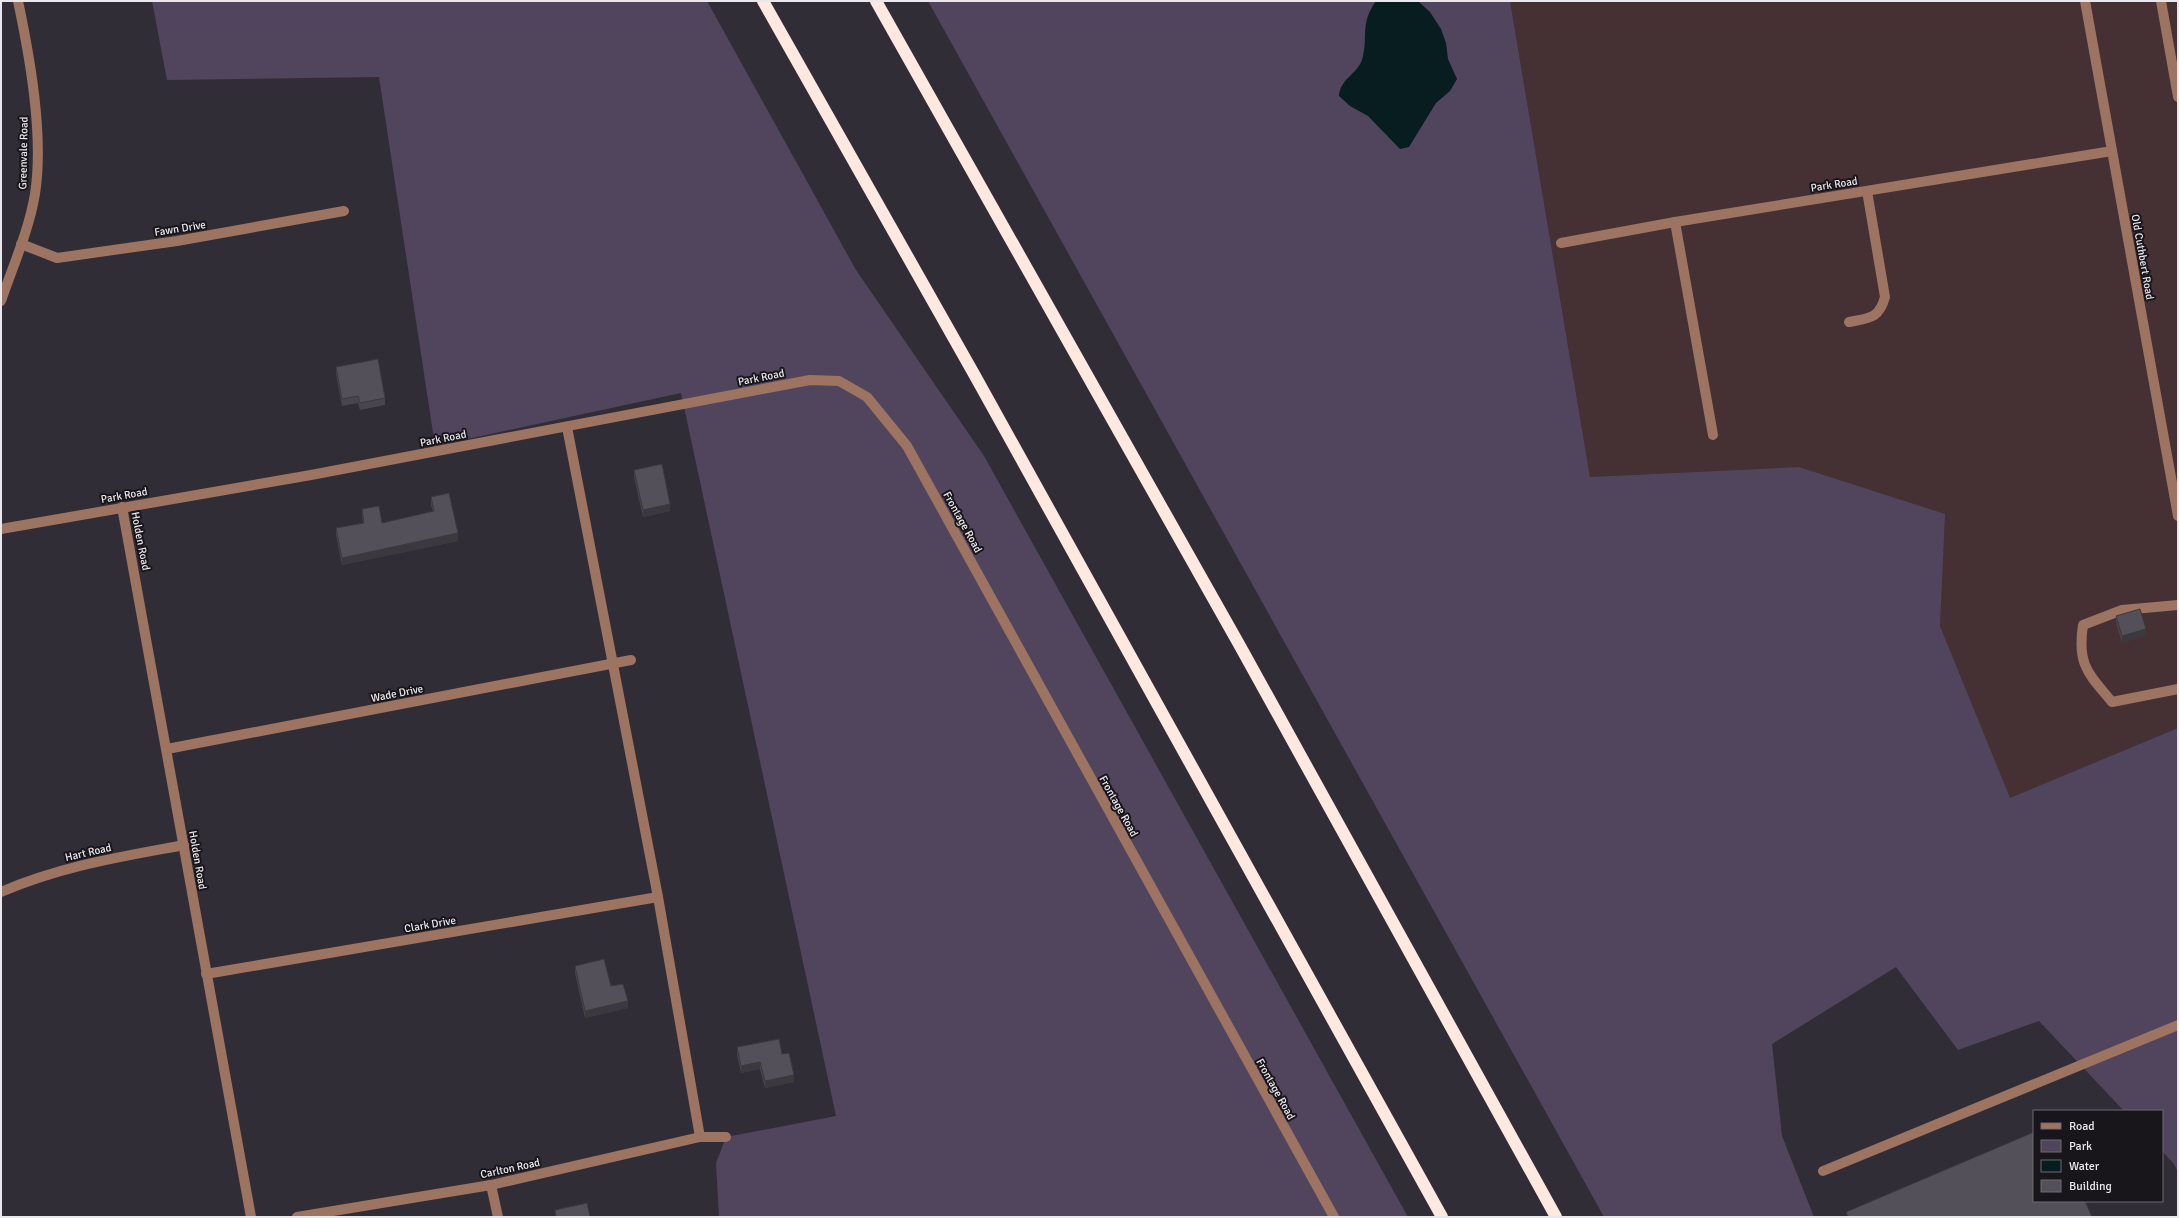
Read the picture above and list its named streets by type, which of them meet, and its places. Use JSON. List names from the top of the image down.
{
  "streets": {
    "street": [
      "Greenvale Road",
      "Park Road",
      "Fawn Drive",
      "Old Cuthbert Road",
      "Frontage Road",
      "Holden Road",
      "Wade Drive",
      "Hart Road",
      "Clark Drive",
      "Carlton Road"
    ]
  },
  "crossings": [
    ["Greenvale Road", "Fawn Drive"],
    ["Park Road", "Old Cuthbert Road"],
    ["Park Road", "Frontage Road"],
    ["Park Road", "Holden Road"],
    ["Holden Road", "Wade Drive"],
    ["Holden Road", "Hart Road"],
    ["Holden Road", "Clark Drive"]
  ],
  "legend": [
    "Road",
    "Park",
    "Water",
    "Building"
  ]
}
